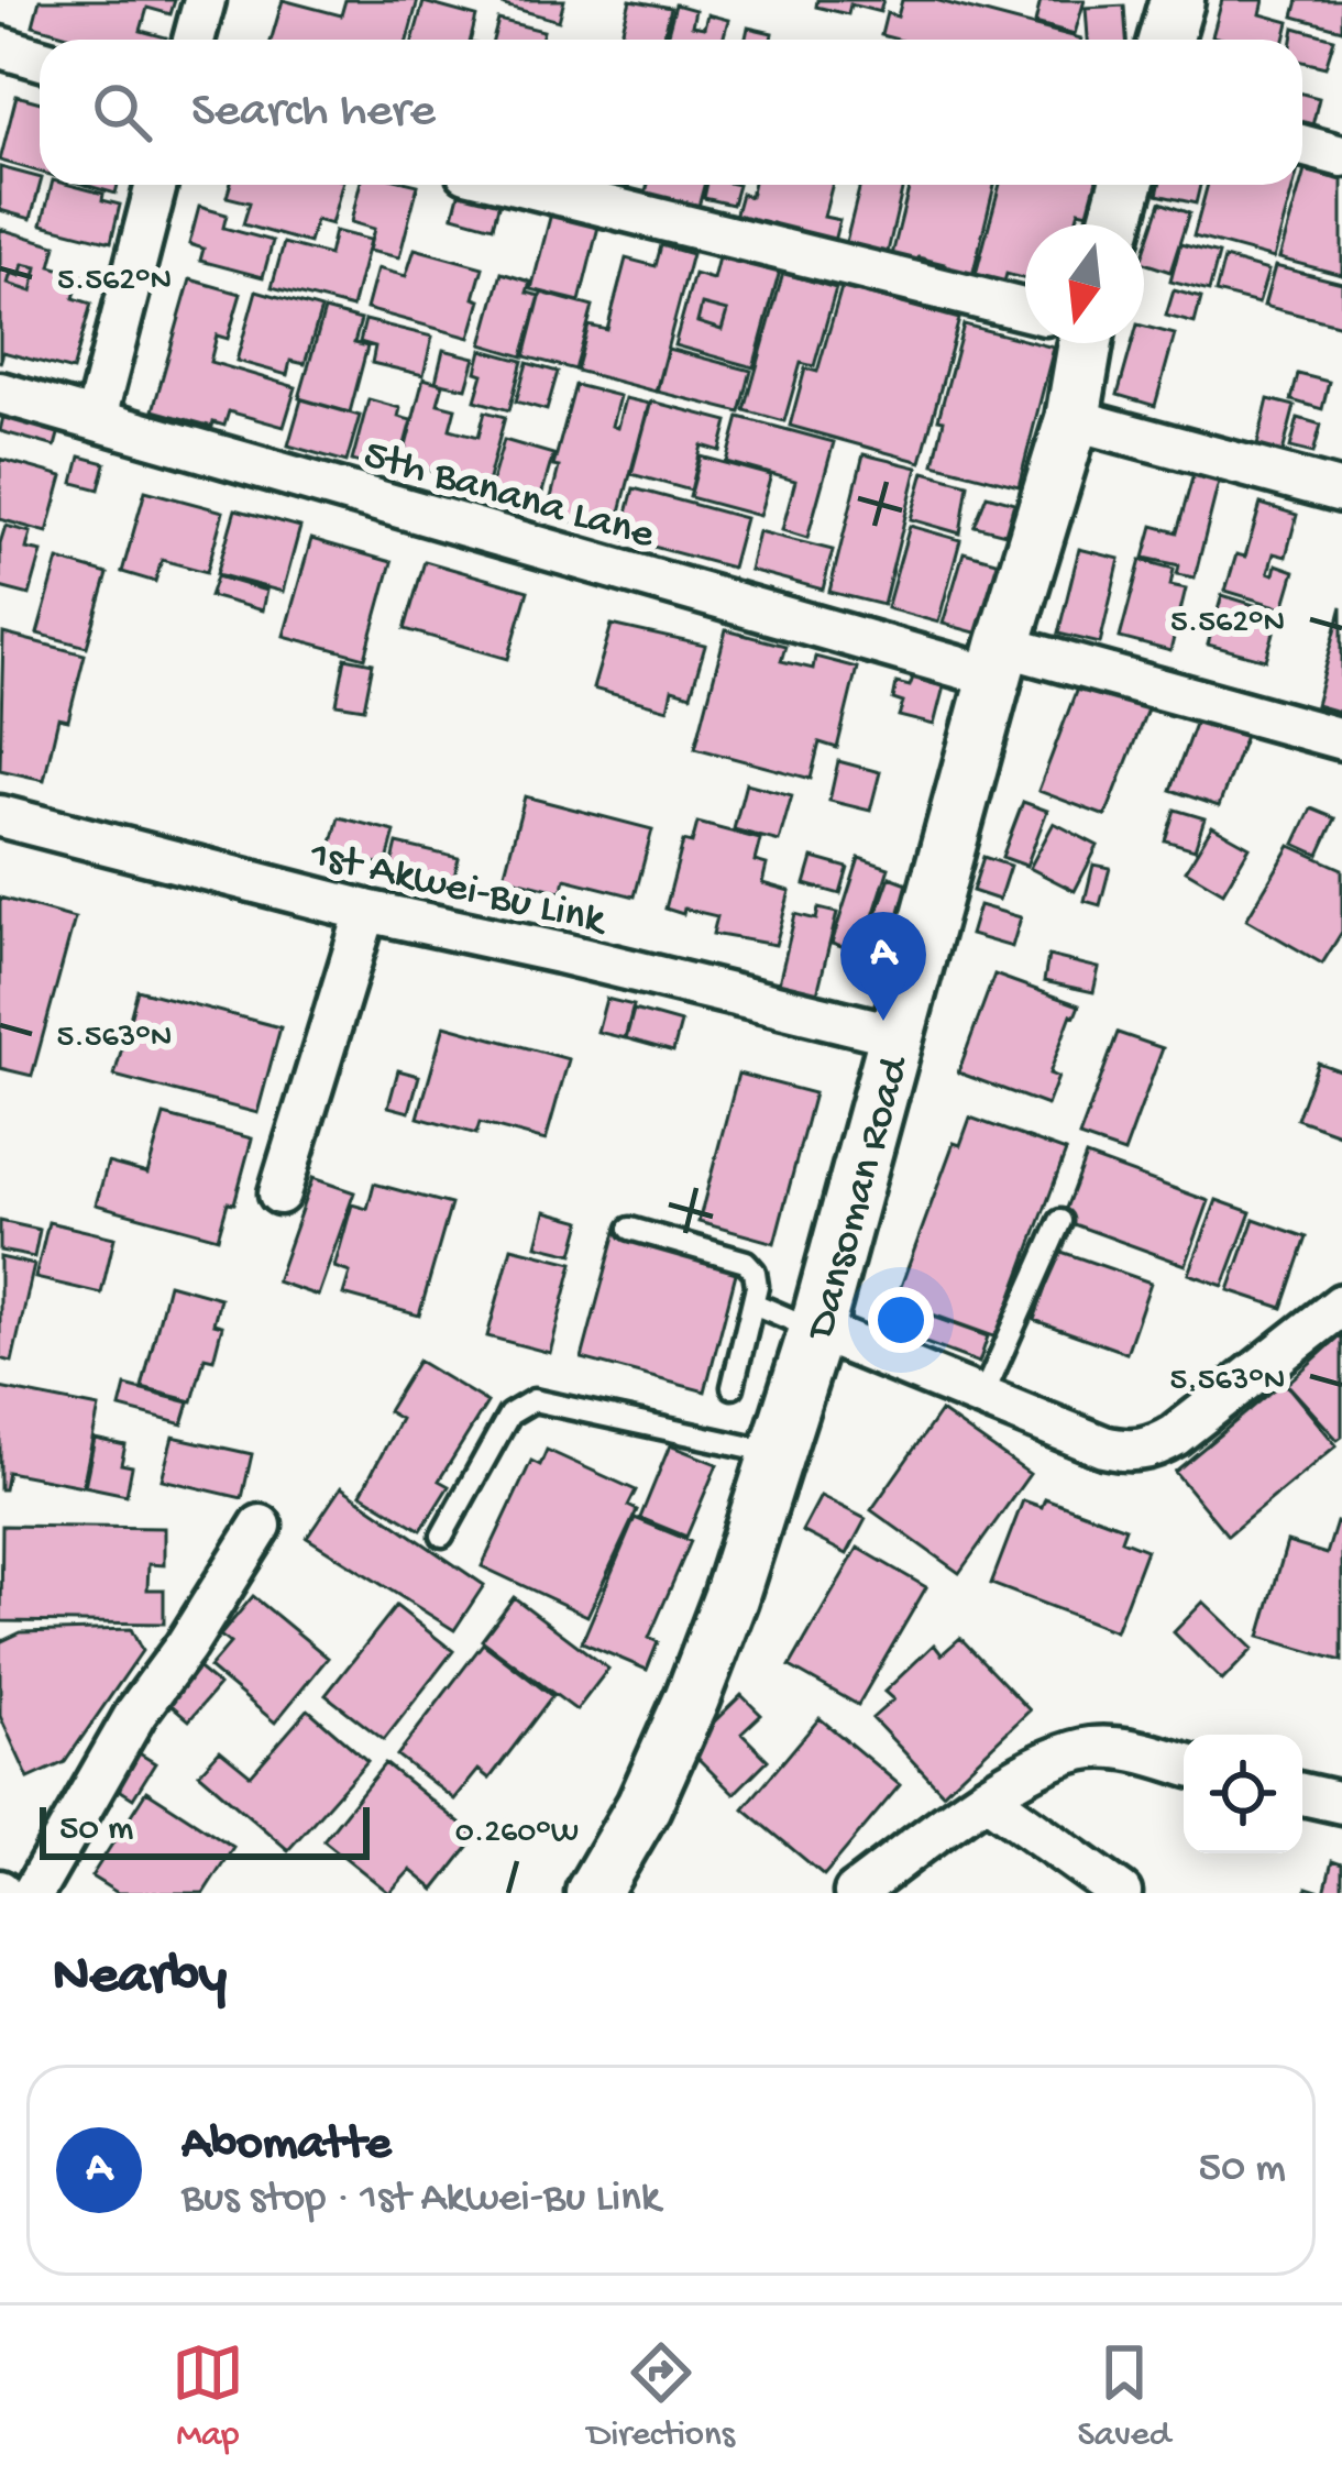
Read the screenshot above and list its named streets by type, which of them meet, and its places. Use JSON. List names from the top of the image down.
{
  "streets": {
    "main road": ["Dansoman Road"],
    "street": ["5th Banana Lane", "1st Akwei-Bu Link"]
  },
  "crossings": [
    ["5th Banana Lane", "Dansoman Road"],
    ["1st Akwei-Bu Link", "Dansoman Road"]
  ],
  "scale_bar": "50 m",
  "north": "bottom",
  "page": {
    "search": "Search here",
    "pins": "A",
    "scale": "50 m",
    "heading": "Nearby",
    "list": [
      {
        "mark": "A",
        "name": "Abomatte",
        "note": "Bus stop · 1st Akwei-Bu Link",
        "value": "50 m"
      }
    ],
    "nav": ["Map", "Directions", "Saved"]
  },
  "coordinates": ["5.562°N", "5.563°N", "0.260°W"]
}
